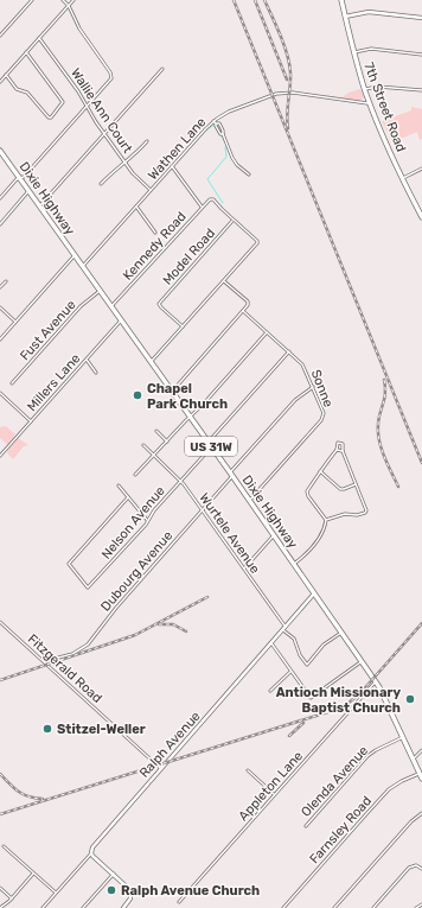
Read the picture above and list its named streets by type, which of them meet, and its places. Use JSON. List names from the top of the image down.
{
  "streets": {
    "main road": ["7th Street Road", "Dixie Highway", "US 31W"],
    "street": [
      "Wallie Ann Court",
      "Wathen Lane",
      "Kennedy Road",
      "Model Road",
      "Fust Avenue",
      "Millers Lane",
      "Sonne",
      "Nelson Avenue",
      "Wurtele Avenue",
      "Dubourg Avenue",
      "Fitzgerald Road",
      "Ralph Avenue",
      "Olenda Avenue",
      "Appleton Lane",
      "Farnsley Road"
    ]
  },
  "crossings": [
    ["7th Street Road", "Wathen Lane"],
    ["Wallie Ann Court", "Wathen Lane"],
    ["Wathen Lane", "Dixie Highway"],
    ["Dixie Highway", "Kennedy Road"],
    ["Dixie Highway", "Fust Avenue"],
    ["Dixie Highway", "Millers Lane"],
    ["Dixie Highway", "Sonne"],
    ["Dixie Highway", "Nelson Avenue"],
    ["Dixie Highway", "Wurtele Avenue"],
    ["Dixie Highway", "Dubourg Avenue"],
    ["Dixie Highway", "Ralph Avenue"],
    ["Dixie Highway", "Olenda Avenue"],
    ["Dixie Highway", "Appleton Lane"],
    ["Dixie Highway", "Farnsley Road"],
    ["Kennedy Road", "Model Road"],
    ["Sonne", "Nelson Avenue"],
    ["Sonne", "Dubourg Avenue"],
    ["Nelson Avenue", "Wurtele Avenue"],
    ["Wurtele Avenue", "Dubourg Avenue"],
    ["Wurtele Avenue", "Ralph Avenue"],
    ["Dubourg Avenue", "Fitzgerald Road"],
    ["Fitzgerald Road", "Ralph Avenue"]
  ],
  "places": [
    "Chapel Park Church",
    "Antioch Missionary Baptist Church",
    "Stitzel-Weller",
    "Ralph Avenue Church"
  ]
}
